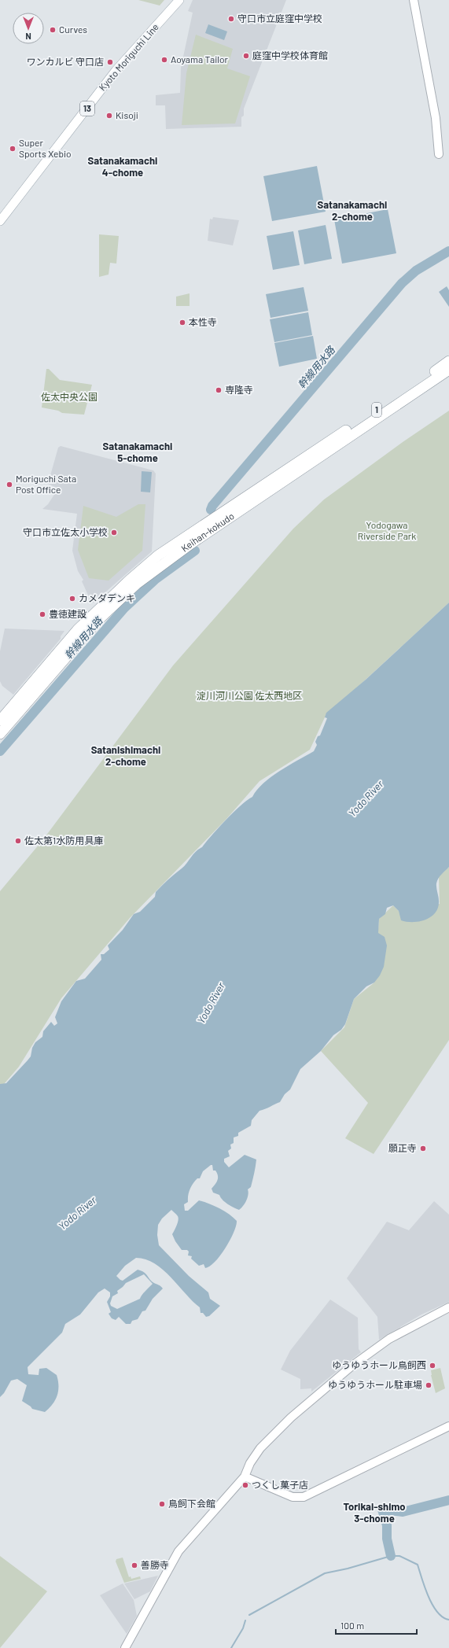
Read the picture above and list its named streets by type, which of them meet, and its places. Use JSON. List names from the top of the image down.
{
  "streets": {
    "highway": ["1", "Keihan-kokudo"],
    "main road": ["Kyoto Moriguchi Line", "13"]
  },
  "districts": [
    "Satanakamachi 4-chome",
    "Satanakamachi 2-chome",
    "Satanakamachi 5-chome",
    "Satanishimachi 2-chome",
    "Torikai-shimo 3-chome"
  ],
  "water": ["幹線用水路", "Yodo River"],
  "parks": ["佐太中央公園", "Yodogawa Riverside Park", "淀川河川公園 佐太西地区"],
  "places": [
    "守口市立庭窪中学校",
    "Curves",
    "庭窪中学校体育館",
    "Aoyama Tailor",
    "ワンカルビ 守口店",
    "Kisoji",
    "Super Sports Xebio",
    "本性寺",
    "専隆寺",
    "Moriguchi Sata Post Office",
    "守口市立佐太小学校",
    "カメダデンキ",
    "豊徳建設",
    "佐太第1水防用具庫",
    "願正寺",
    "ゆうゆうホール鳥飼西",
    "ゆうゆうホール駐車場",
    "つくし菓子店",
    "鳥飼下会館",
    "善勝寺"
  ],
  "scale_bar": "100 m",
  "north": "bottom"
}
